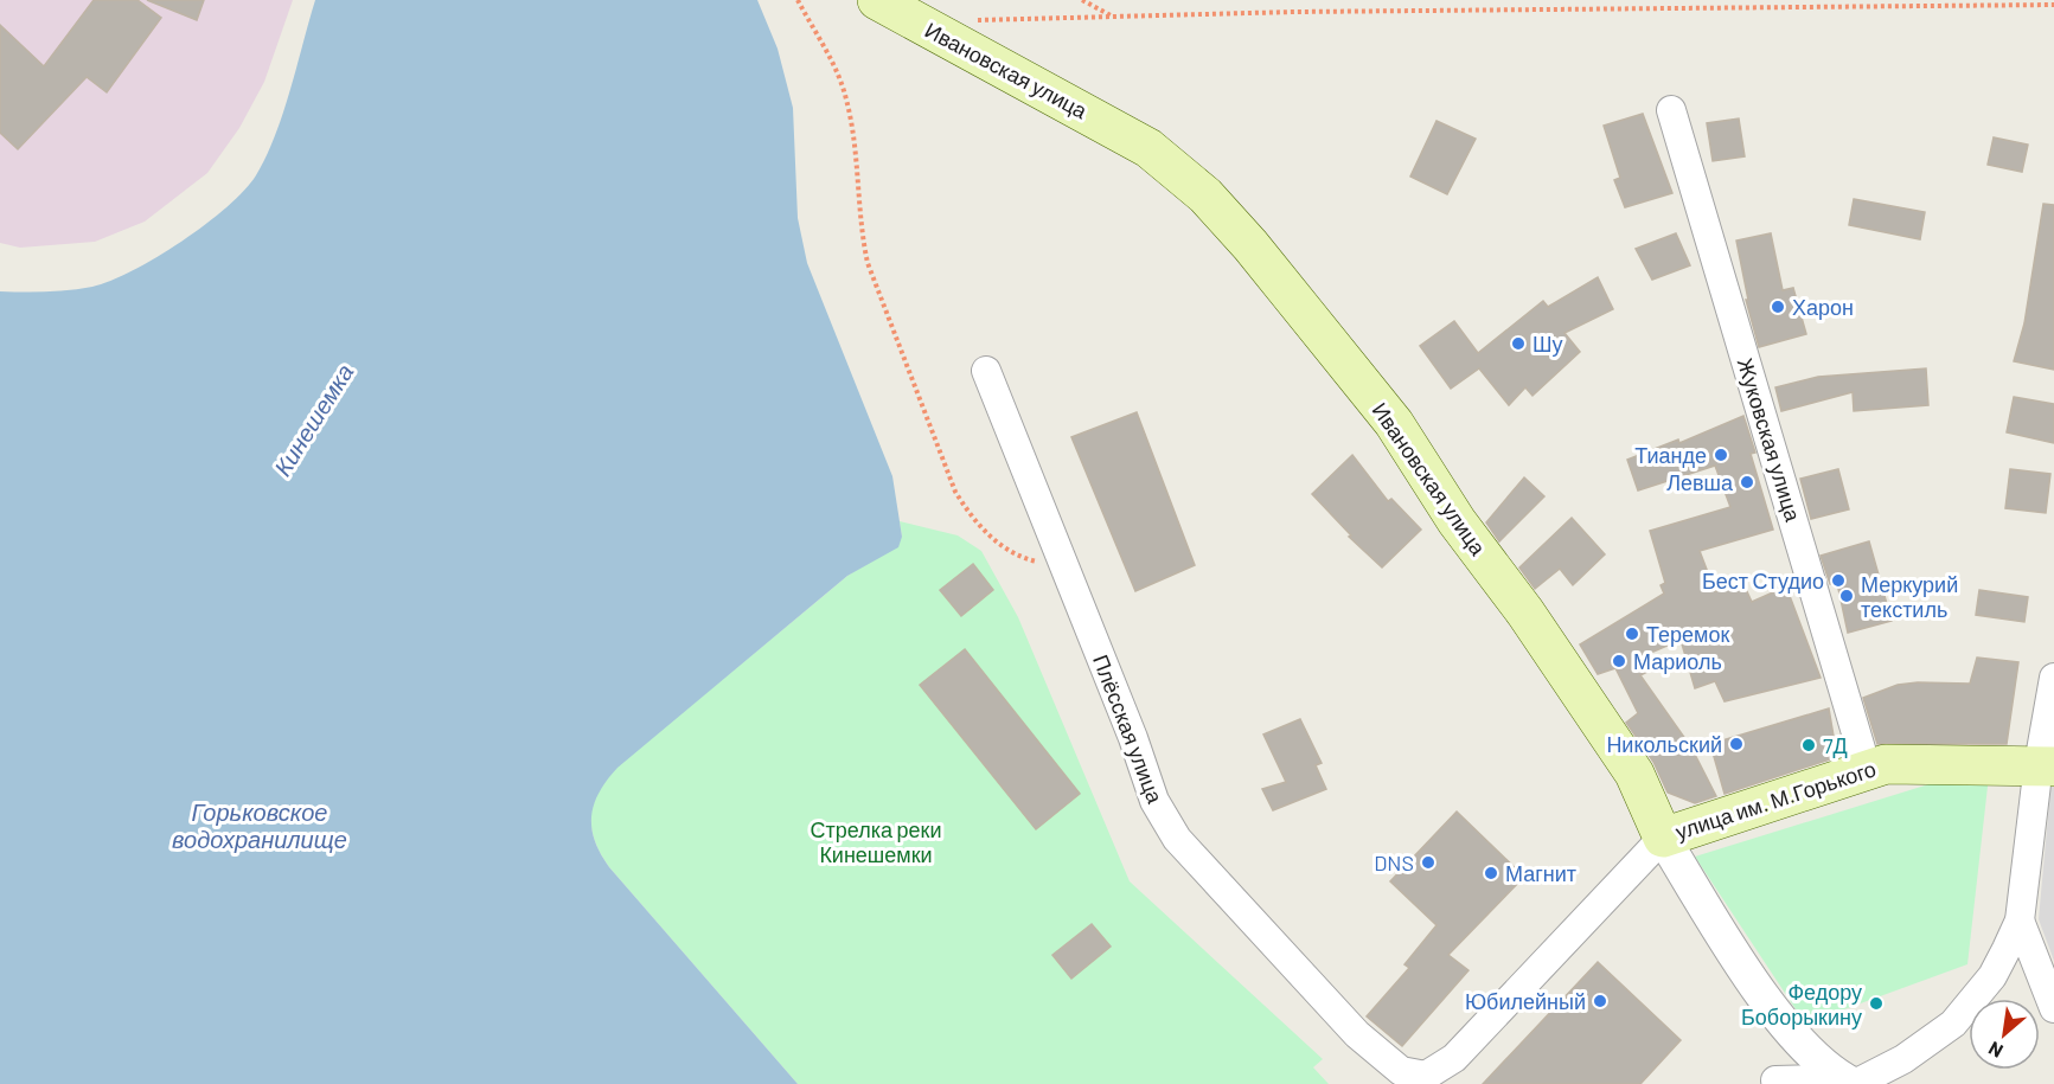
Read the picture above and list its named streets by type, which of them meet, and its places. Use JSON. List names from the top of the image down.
{
  "streets": {
    "main road": ["Ивановская улица", "улица им. М.Горького"],
    "street": ["Жуковская улица", "Плёсская улица"]
  },
  "crossings": [
    ["Ивановская улица", "улица им. М.Горького"],
    ["Жуковская улица", "улица им. М.Горького"],
    ["Плёсская улица", "улица им. М.Горького"]
  ],
  "water": ["Кинешемка", "Горьковское водохранилище"],
  "parks": ["Стрелка реки Кинешемки"],
  "places": [
    "Харон",
    "Шу",
    "Тианде",
    "Левша",
    "Бест Студио",
    "Меркурий текстиль",
    "Теремок",
    "Мариоль",
    "Никольский",
    "7Д",
    "DNS",
    "Магнит",
    "Юбилейный",
    "Федору Боборыкину"
  ],
  "north": "bottom left"
}
